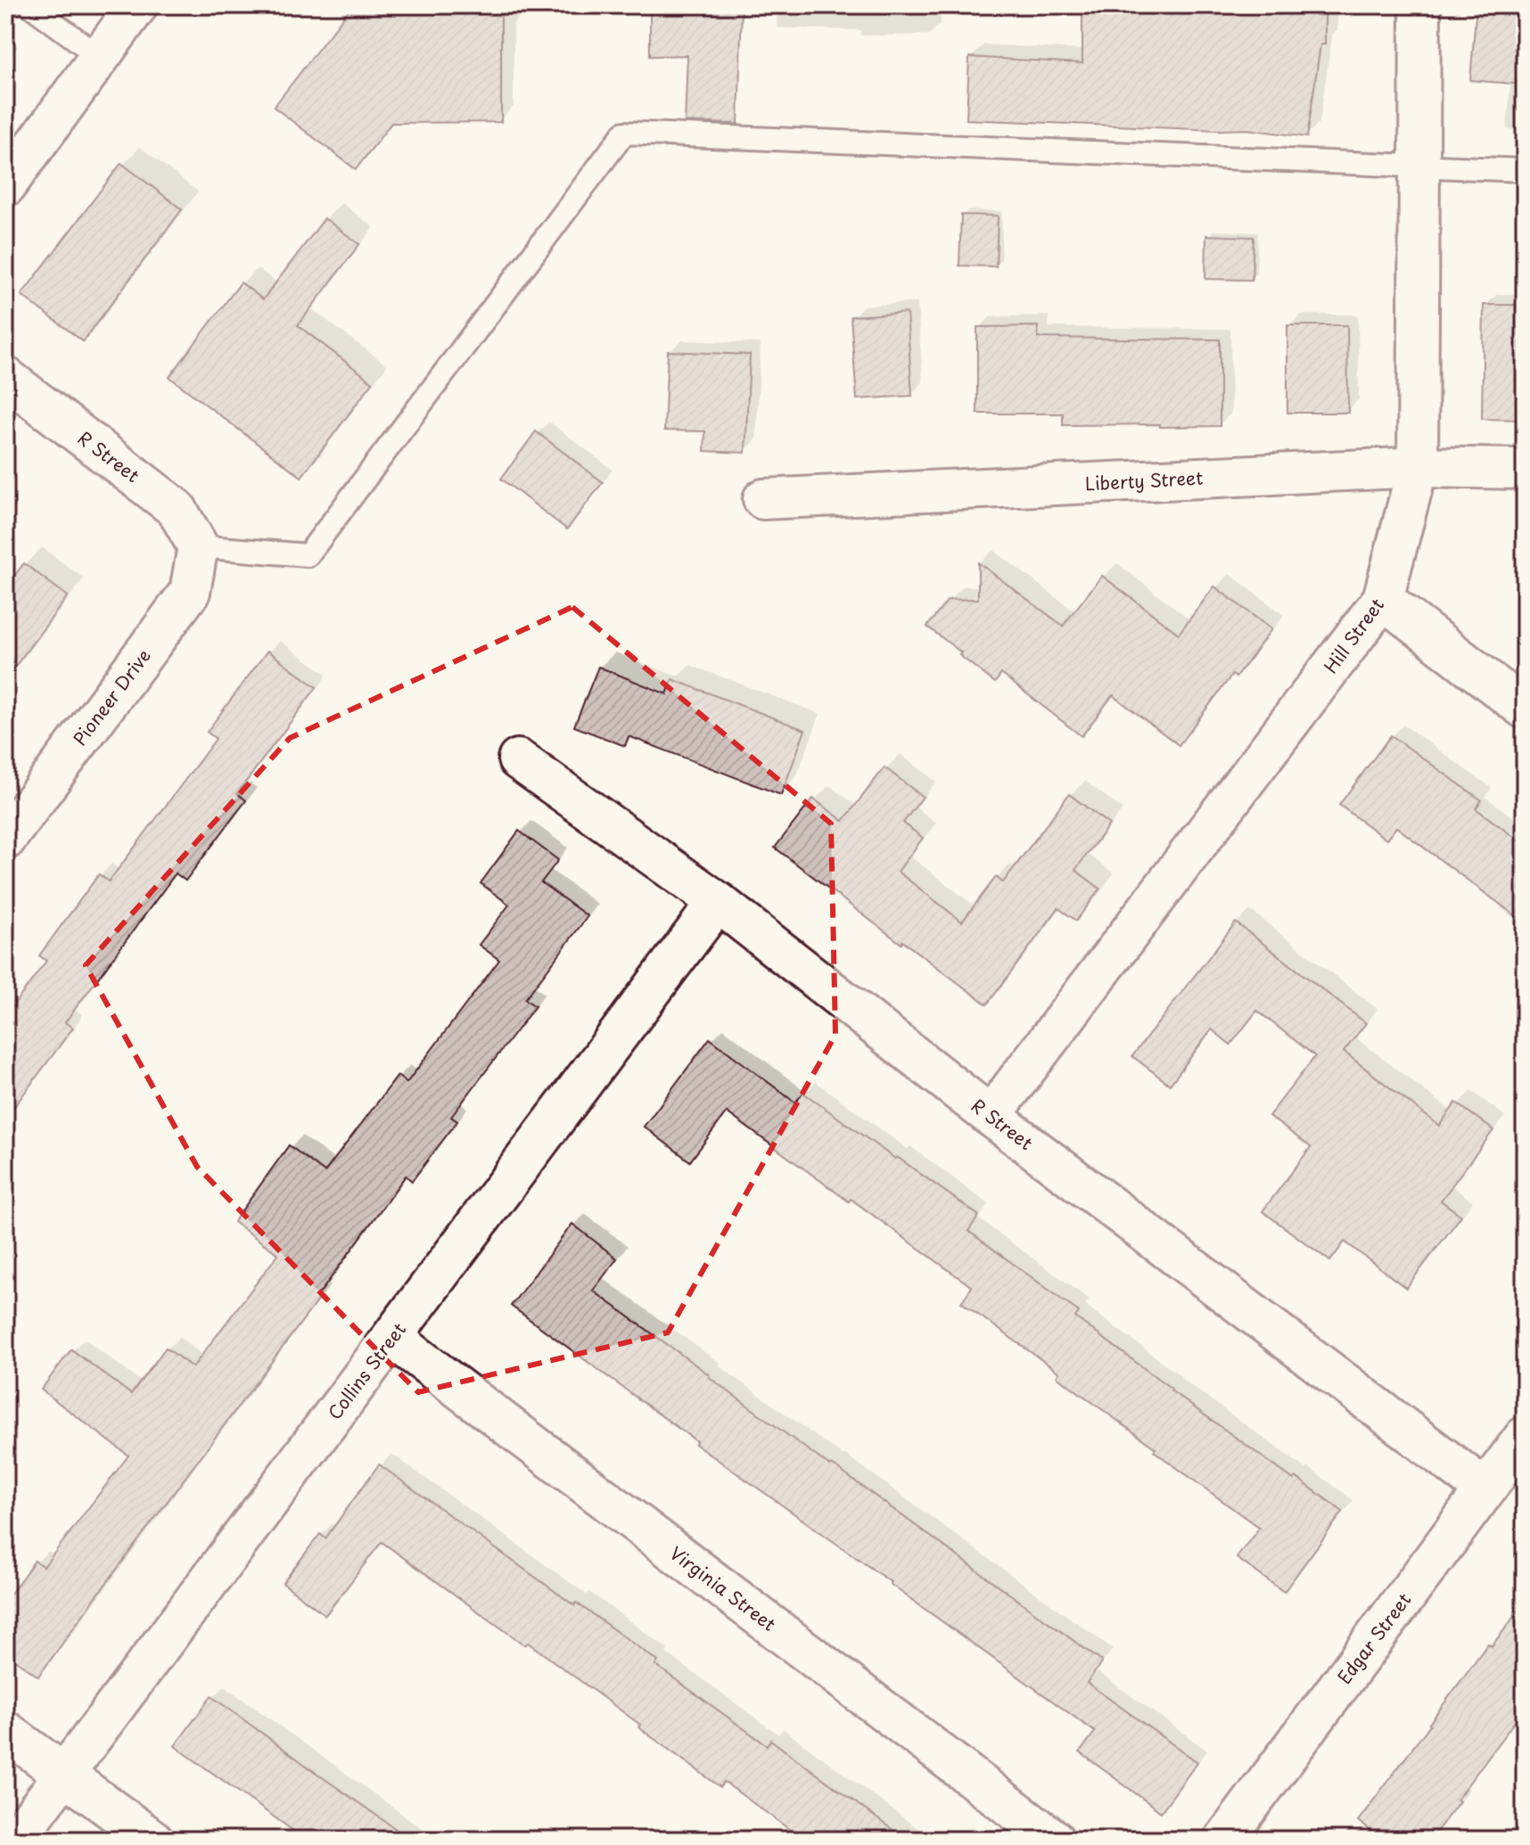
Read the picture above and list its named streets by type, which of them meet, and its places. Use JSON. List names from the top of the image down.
{
  "streets": {
    "street": [
      "R Street",
      "Liberty Street",
      "Hill Street",
      "Pioneer Drive",
      "Collins Street",
      "Virginia Street",
      "Edgar Street"
    ]
  },
  "crossings": [
    ["R Street", "Hill Street"],
    ["R Street", "Pioneer Drive"],
    ["R Street", "Collins Street"],
    ["R Street", "Edgar Street"],
    ["Liberty Street", "Hill Street"],
    ["Collins Street", "Virginia Street"]
  ]
}
